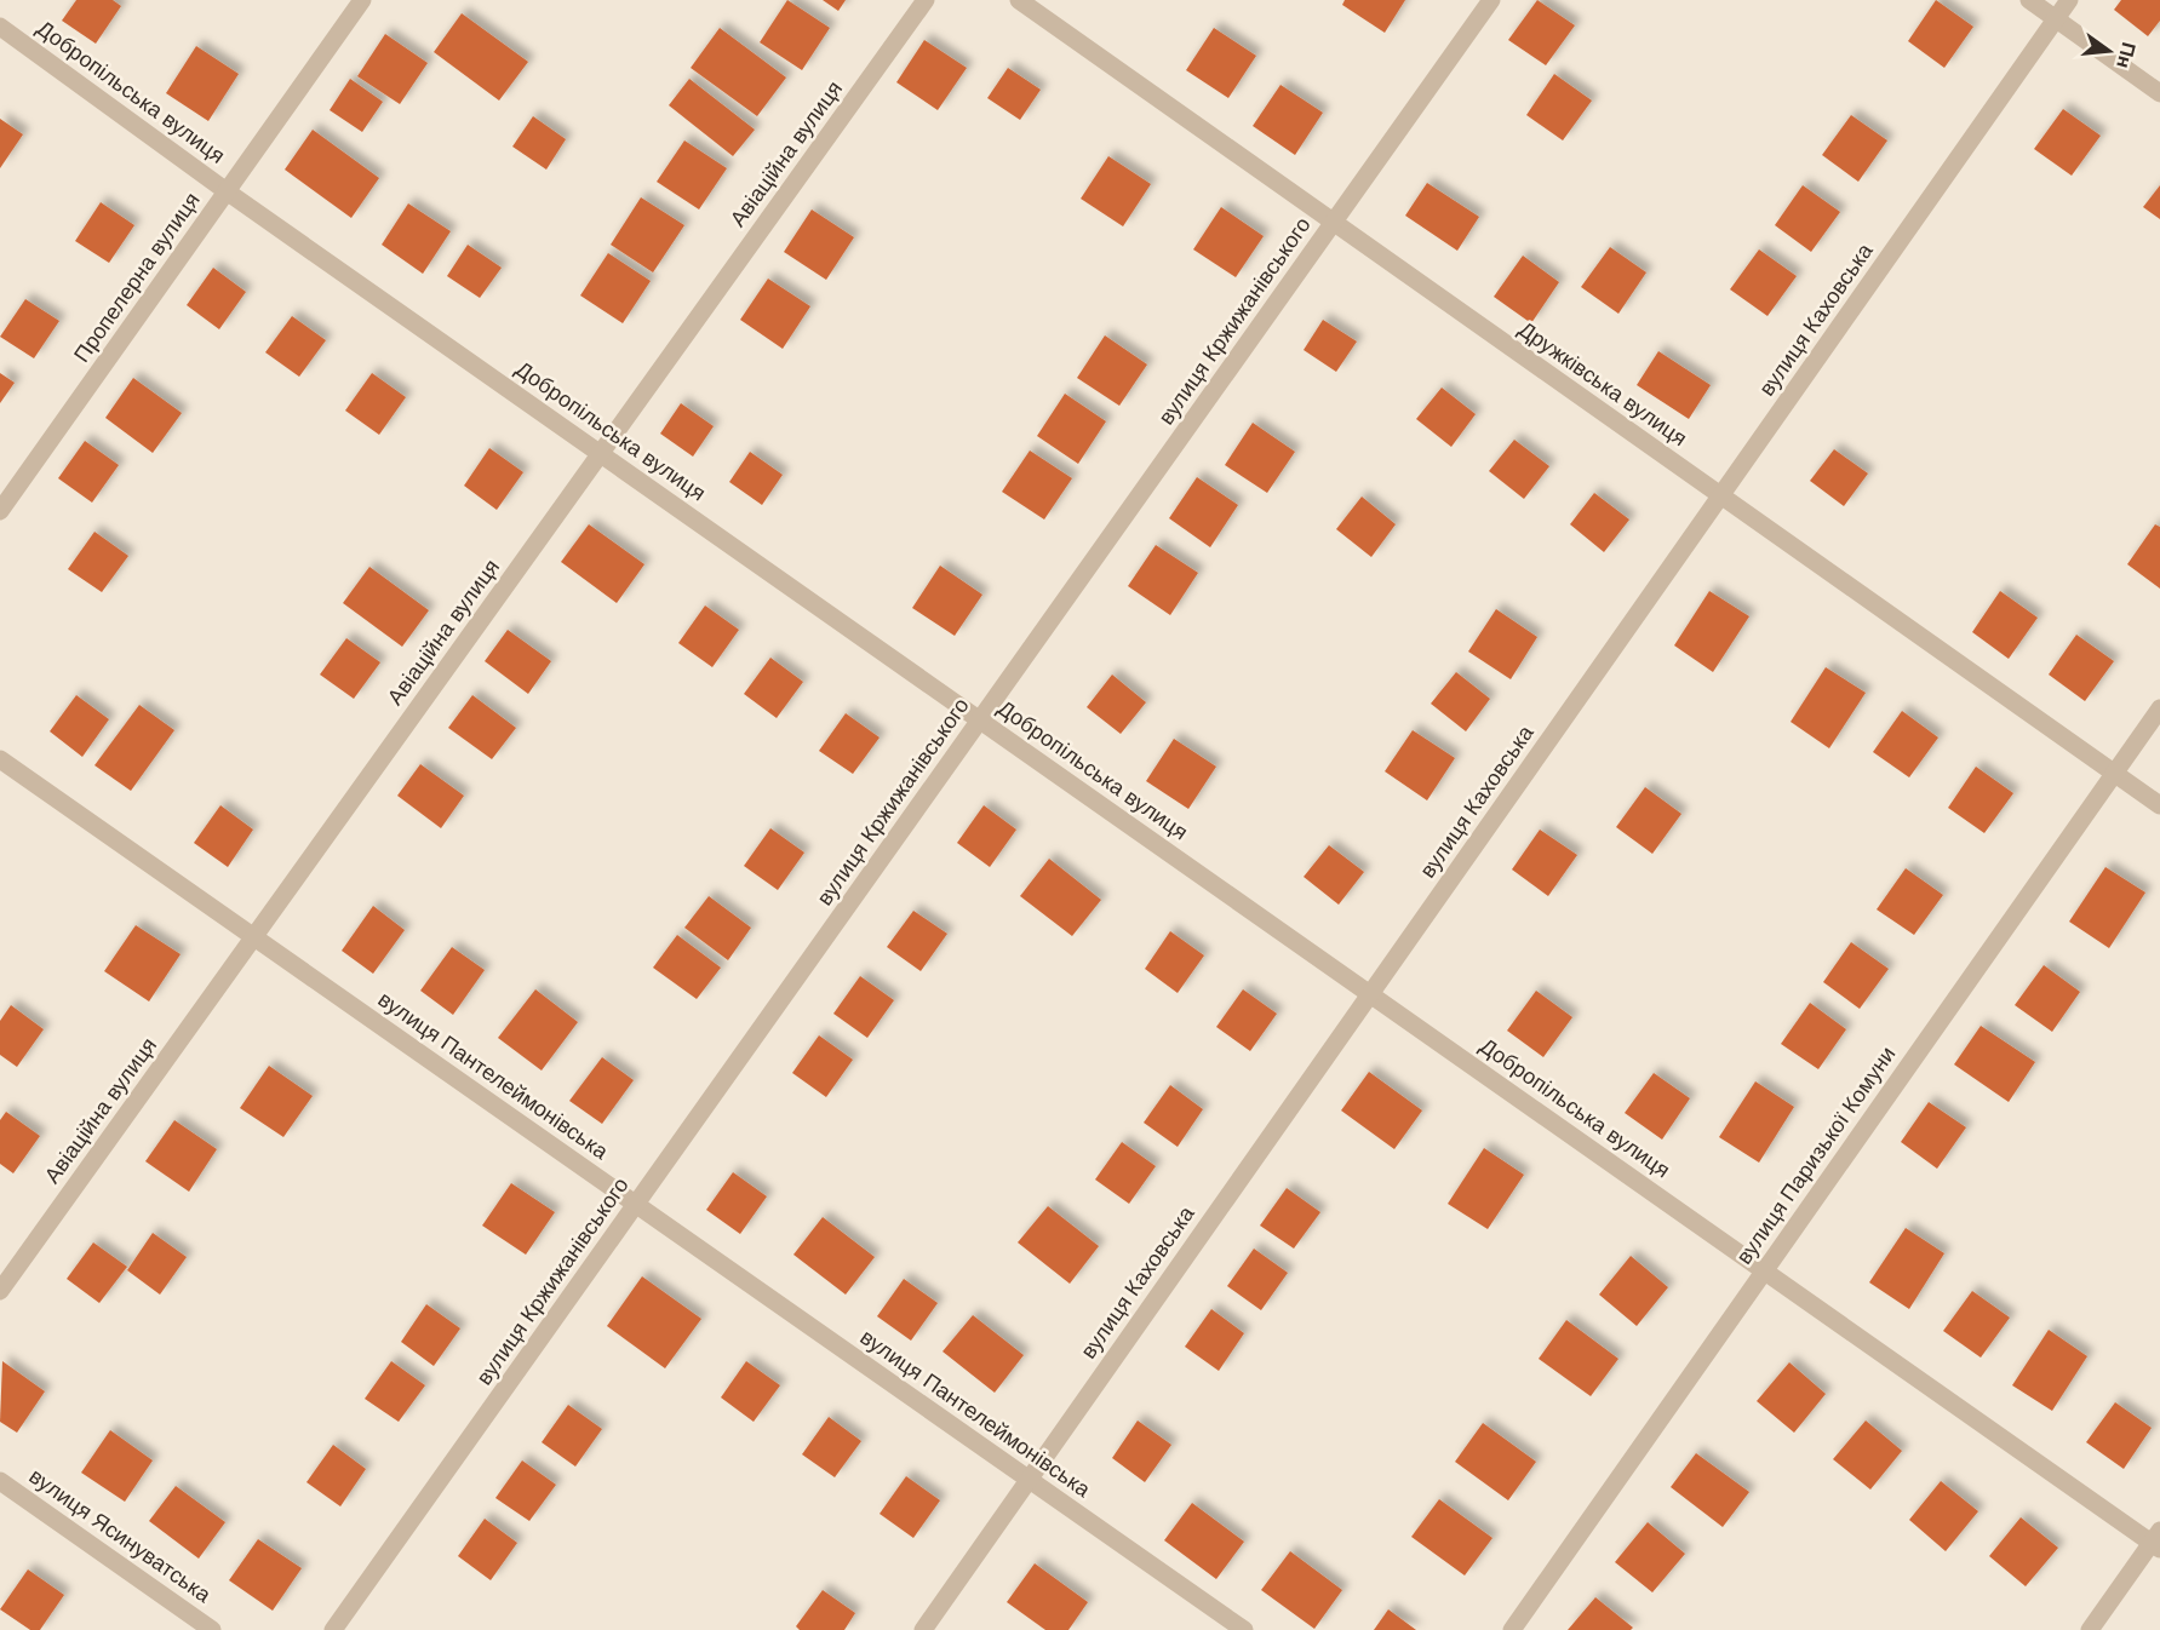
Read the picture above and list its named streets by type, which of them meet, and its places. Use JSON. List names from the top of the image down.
{
  "streets": {
    "street": [
      "Добропільська вулиця",
      "Авіаційна вулиця",
      "Пропелерна вулиця",
      "вулиця Каховська",
      "вулиця Кржижанівського",
      "Дружківська вулиця",
      "вулиця Пантелеймонівська",
      "вулиця Паризької Комуни",
      "вулиця Ясинуватська"
    ]
  },
  "crossings": [
    ["Добропільська вулиця", "Авіаційна вулиця"],
    ["Добропільська вулиця", "Пропелерна вулиця"],
    ["Добропільська вулиця", "вулиця Каховська"],
    ["Добропільська вулиця", "вулиця Кржижанівського"],
    ["Добропільська вулиця", "вулиця Паризької Комуни"],
    ["Авіаційна вулиця", "вулиця Пантелеймонівська"],
    ["вулиця Каховська", "Дружківська вулиця"],
    ["вулиця Каховська", "вулиця Пантелеймонівська"],
    ["вулиця Кржижанівського", "Дружківська вулиця"],
    ["вулиця Кржижанівського", "вулиця Пантелеймонівська"],
    ["Дружківська вулиця", "вулиця Паризької Комуни"]
  ],
  "north": "right"
}
